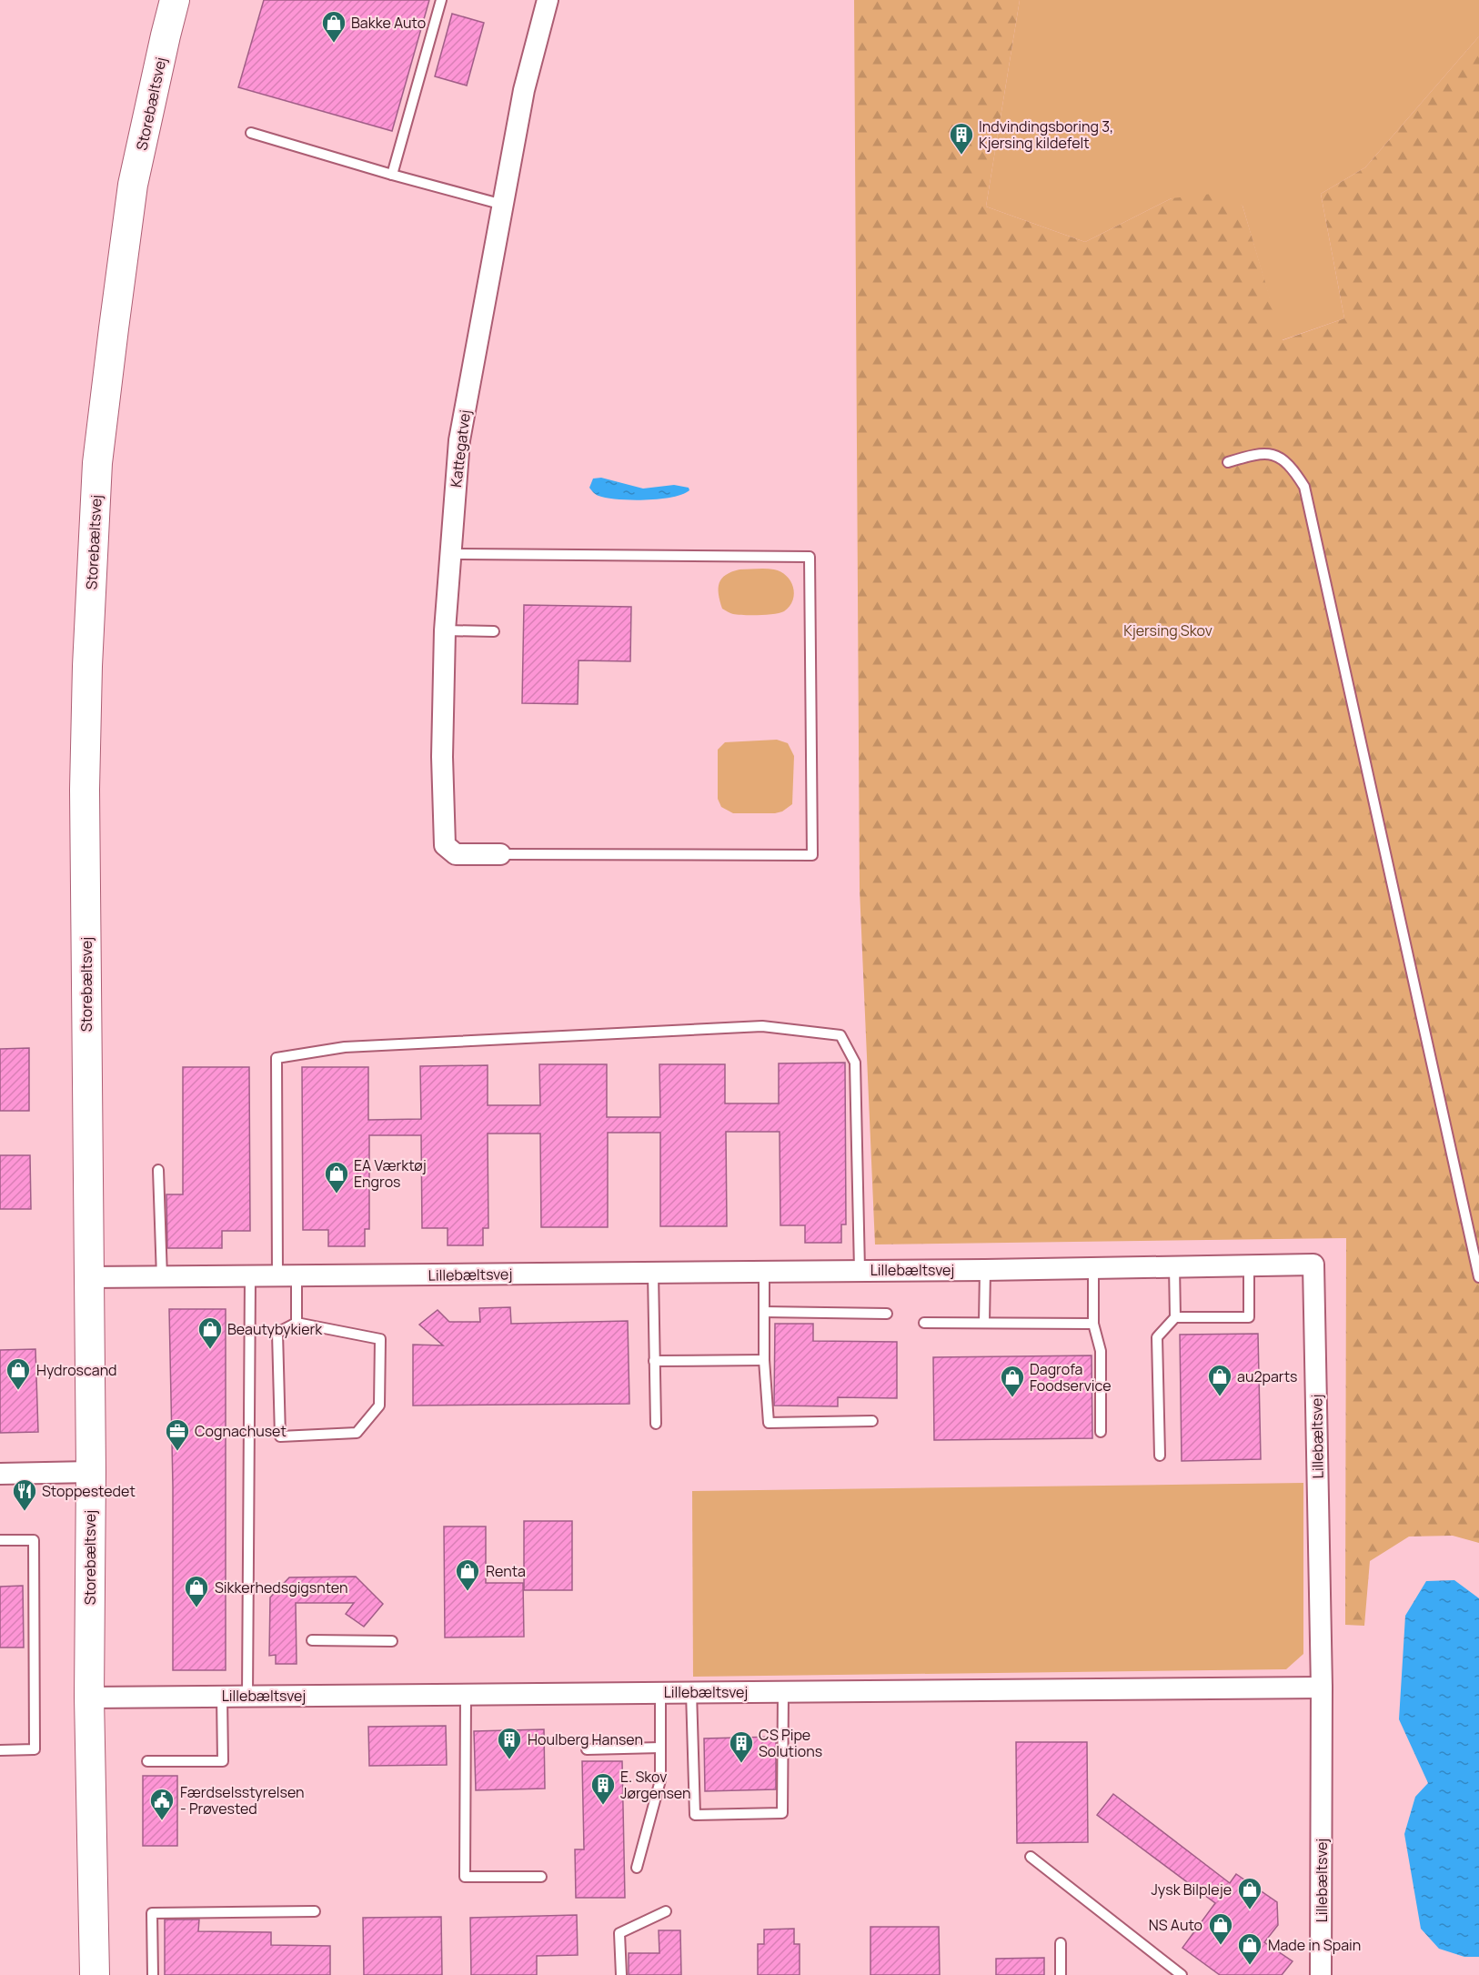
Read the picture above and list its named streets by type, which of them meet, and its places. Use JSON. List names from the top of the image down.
{
  "streets": {
    "street": ["Storebæltsvej", "Kattegatvej", "Lillebæltsvej"]
  },
  "crossings": [
    ["Storebæltsvej", "Lillebæltsvej"]
  ],
  "parks": ["Kjersing Skov"],
  "places": {
    "shop": [
      "Bakke Auto",
      "EA Værktøj Engros",
      "Beautybykierk",
      "Hydroscand",
      "au2parts",
      "Dagrofa Foodservice",
      "Renta",
      "Sikkerhedsgigsnten",
      "Jysk Bilpleje",
      "NS Auto",
      "Made in Spain"
    ],
    "building": [
      "Indvindingsboring 3, Kjersing kildefelt",
      "Houlberg Hansen",
      "CS Pipe Solutions",
      "E. Skov Jørgensen"
    ],
    "office": ["Cognachuset"],
    "restaurant": ["Stoppestedet"],
    "public building": ["Færdselsstyrelsen - Prøvested"]
  }
}
